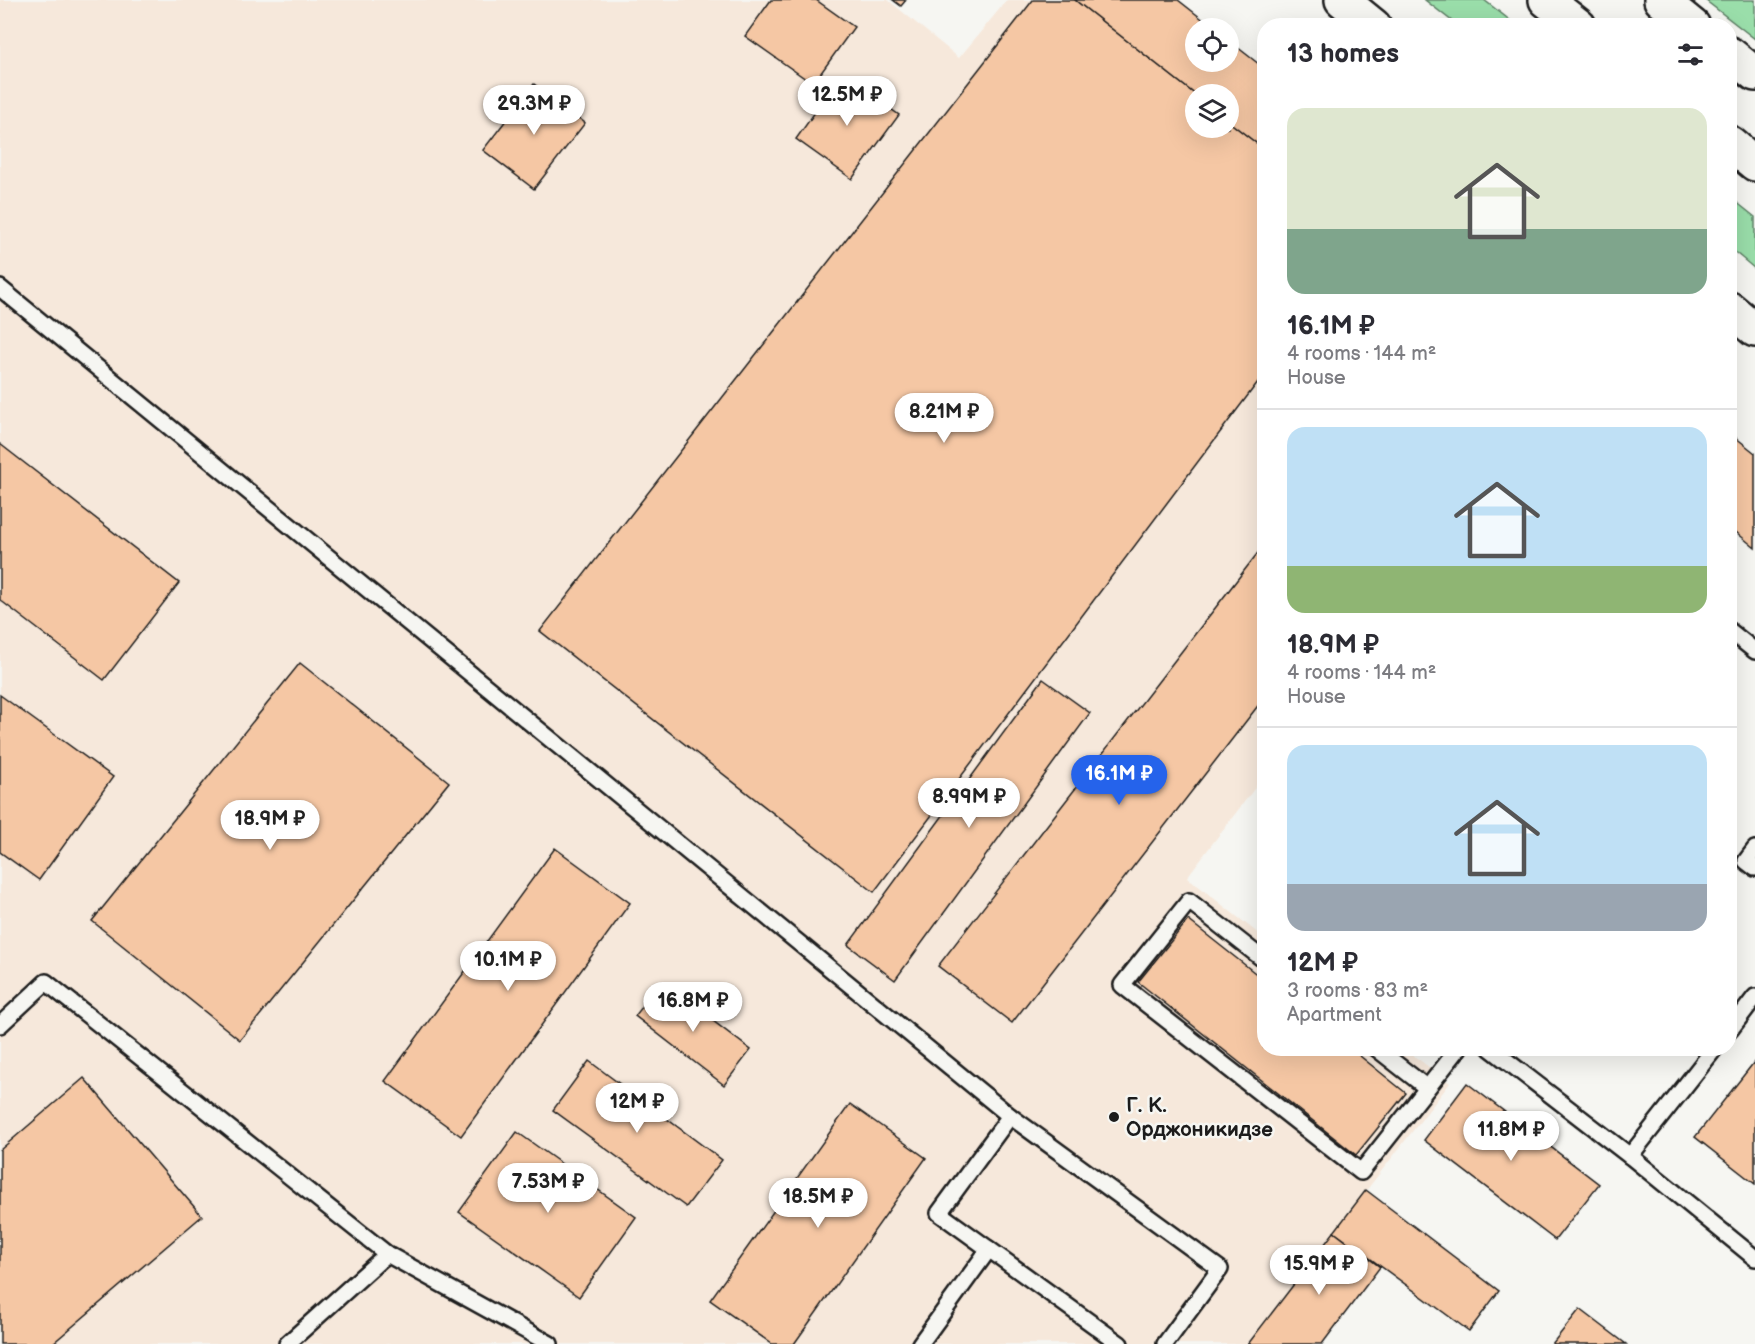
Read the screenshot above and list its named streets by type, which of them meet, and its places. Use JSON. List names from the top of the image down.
{
  "places": ["Г. К. Орджоникидзе"],
  "page": {
    "heading": "13 homes",
    "price": [
      "12.5M ₽",
      "29.3M ₽",
      "8.21M ₽",
      "16.1M ₽",
      "8.99M ₽",
      "18.9M ₽",
      "10.1M ₽",
      "16.8M ₽",
      "12M ₽",
      "11.8M ₽",
      "7.53M ₽",
      "18.5M ₽",
      "15.9M ₽"
    ],
    "list": [
      {
        "name": "16.1M ₽",
        "note": "4 rooms · 144 m² · House"
      },
      {
        "name": "18.9M ₽",
        "note": "4 rooms · 144 m² · House"
      },
      {
        "name": "12M ₽",
        "note": "3 rooms · 83 m² · Apartment"
      }
    ]
  }
}
